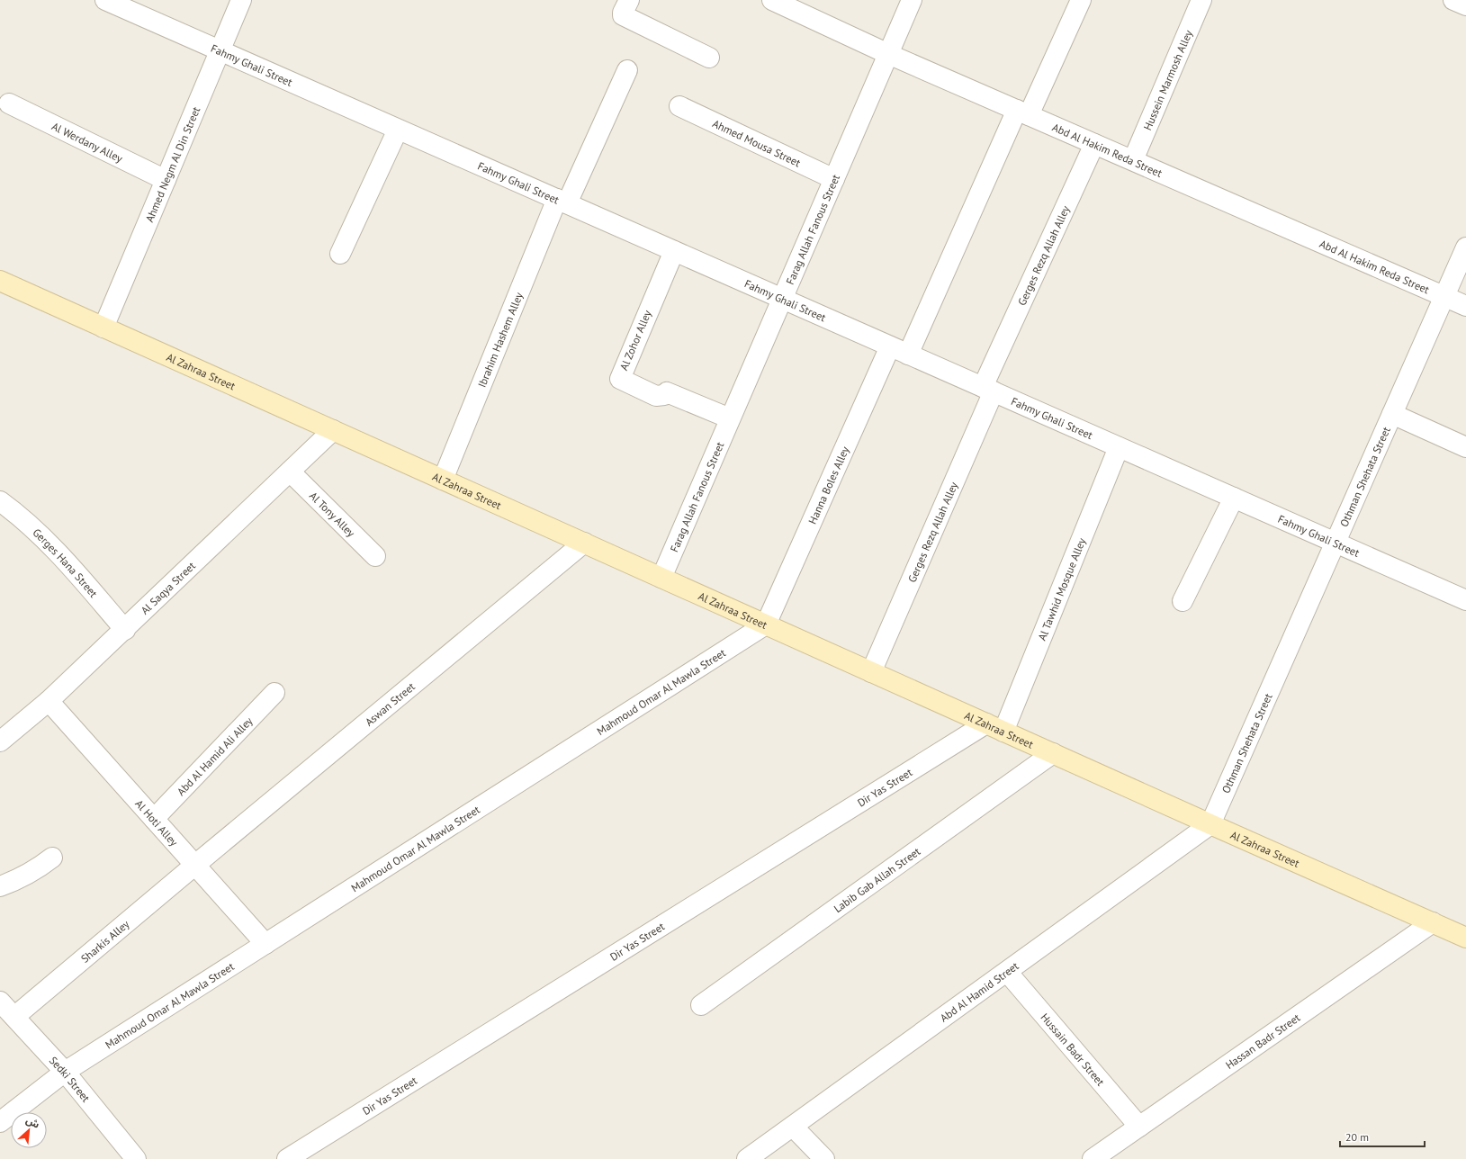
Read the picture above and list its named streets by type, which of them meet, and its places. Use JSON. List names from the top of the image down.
{
  "streets": {
    "street": [
      "Fahmy Ghali Street",
      "Hussein Marmosh Alley",
      "Al Werdany Alley",
      "Ahmed Mousa Street",
      "Abd Al Hakim Reda Street",
      "Ahmed Negm Al Din Street",
      "Farag Allah Fanous Street",
      "Gerges Rezq Allah Alley",
      "Ibrahim Hashem Alley",
      "Al Zohor Alley",
      "Al Zahraa Street",
      "Othman Shehata Street",
      "Hanna Boles Alley",
      "Al Tony Alley",
      "Gerges Hana Street",
      "Al Saqya Street",
      "Al Tawhid Mosque Alley",
      "Mahmoud Omar Al Mawla Street",
      "Aswan Street",
      "Abd Al Hamid Ali Alley",
      "Dir Yas Street",
      "Al Hoti Alley",
      "Labib Gab Allah Street",
      "Sharkis Alley",
      "Abd Al Hamid Street",
      "Hassan Badr Street",
      "Hussain Badr Street",
      "Sedki Street"
    ]
  },
  "crossings": [
    ["Fahmy Ghali Street", "Ahmed Negm Al Din Street"],
    ["Fahmy Ghali Street", "Farag Allah Fanous Street"],
    ["Fahmy Ghali Street", "Gerges Rezq Allah Alley"],
    ["Fahmy Ghali Street", "Ibrahim Hashem Alley"],
    ["Fahmy Ghali Street", "Al Zohor Alley"],
    ["Fahmy Ghali Street", "Othman Shehata Street"],
    ["Fahmy Ghali Street", "Hanna Boles Alley"],
    ["Fahmy Ghali Street", "Al Tawhid Mosque Alley"],
    ["Hussein Marmosh Alley", "Abd Al Hakim Reda Street"],
    ["Al Werdany Alley", "Ahmed Negm Al Din Street"],
    ["Ahmed Mousa Street", "Farag Allah Fanous Street"],
    ["Abd Al Hakim Reda Street", "Farag Allah Fanous Street"],
    ["Abd Al Hakim Reda Street", "Gerges Rezq Allah Alley"],
    ["Abd Al Hakim Reda Street", "Othman Shehata Street"],
    ["Ahmed Negm Al Din Street", "Al Zahraa Street"],
    ["Farag Allah Fanous Street", "Al Zohor Alley"],
    ["Farag Allah Fanous Street", "Al Zahraa Street"],
    ["Gerges Rezq Allah Alley", "Al Zahraa Street"],
    ["Ibrahim Hashem Alley", "Al Zahraa Street"],
    ["Al Zahraa Street", "Othman Shehata Street"],
    ["Al Zahraa Street", "Hanna Boles Alley"],
    ["Al Zahraa Street", "Al Saqya Street"],
    ["Al Zahraa Street", "Al Tawhid Mosque Alley"],
    ["Al Zahraa Street", "Mahmoud Omar Al Mawla Street"],
    ["Al Zahraa Street", "Aswan Street"],
    ["Al Zahraa Street", "Dir Yas Street"],
    ["Al Zahraa Street", "Labib Gab Allah Street"],
    ["Al Zahraa Street", "Abd Al Hamid Street"],
    ["Al Zahraa Street", "Hassan Badr Street"],
    ["Othman Shehata Street", "Abd Al Hamid Street"],
    ["Hanna Boles Alley", "Mahmoud Omar Al Mawla Street"],
    ["Al Tony Alley", "Al Saqya Street"],
    ["Gerges Hana Street", "Al Saqya Street"],
    ["Al Saqya Street", "Al Hoti Alley"],
    ["Al Tawhid Mosque Alley", "Dir Yas Street"],
    ["Mahmoud Omar Al Mawla Street", "Al Hoti Alley"],
    ["Mahmoud Omar Al Mawla Street", "Sedki Street"],
    ["Aswan Street", "Al Hoti Alley"],
    ["Aswan Street", "Sharkis Alley"],
    ["Abd Al Hamid Ali Alley", "Al Hoti Alley"],
    ["Al Hoti Alley", "Sharkis Alley"],
    ["Sharkis Alley", "Sedki Street"],
    ["Abd Al Hamid Street", "Hussain Badr Street"],
    ["Hassan Badr Street", "Hussain Badr Street"]
  ],
  "scale_bar": "20 m",
  "north": "top right"
}
